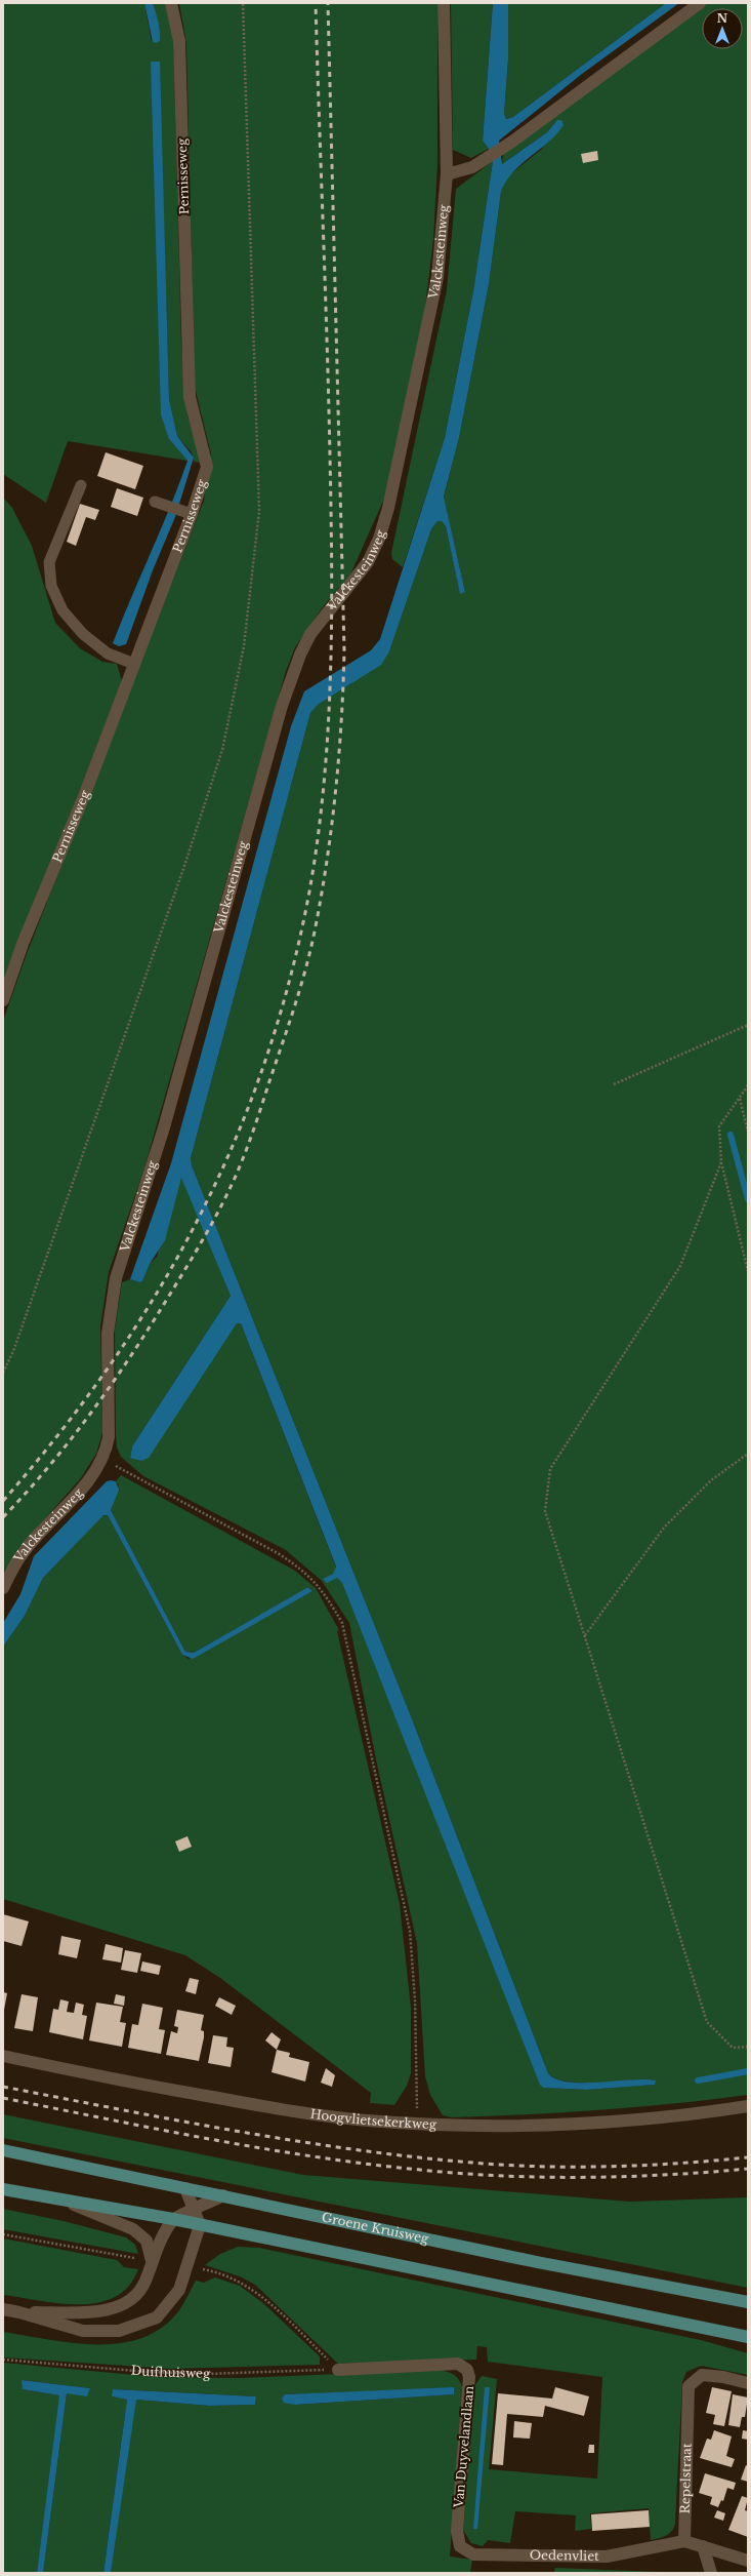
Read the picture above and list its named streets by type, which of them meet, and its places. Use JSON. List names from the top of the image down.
{
  "streets": {
    "main road": ["Groene Kruisweg"],
    "street": [
      "Pernisseweg",
      "Valckesteinweg",
      "Hoogvlietsekerkweg",
      "Van Duyvelandlaan",
      "Repelstraat",
      "Oedenvliet"
    ],
    "path": ["Duifhuisweg"]
  },
  "crossings": [
    ["Duifhuisweg", "Van Duyvelandlaan"],
    ["Van Duyvelandlaan", "Oedenvliet"],
    ["Repelstraat", "Oedenvliet"]
  ],
  "north": "top"
}
